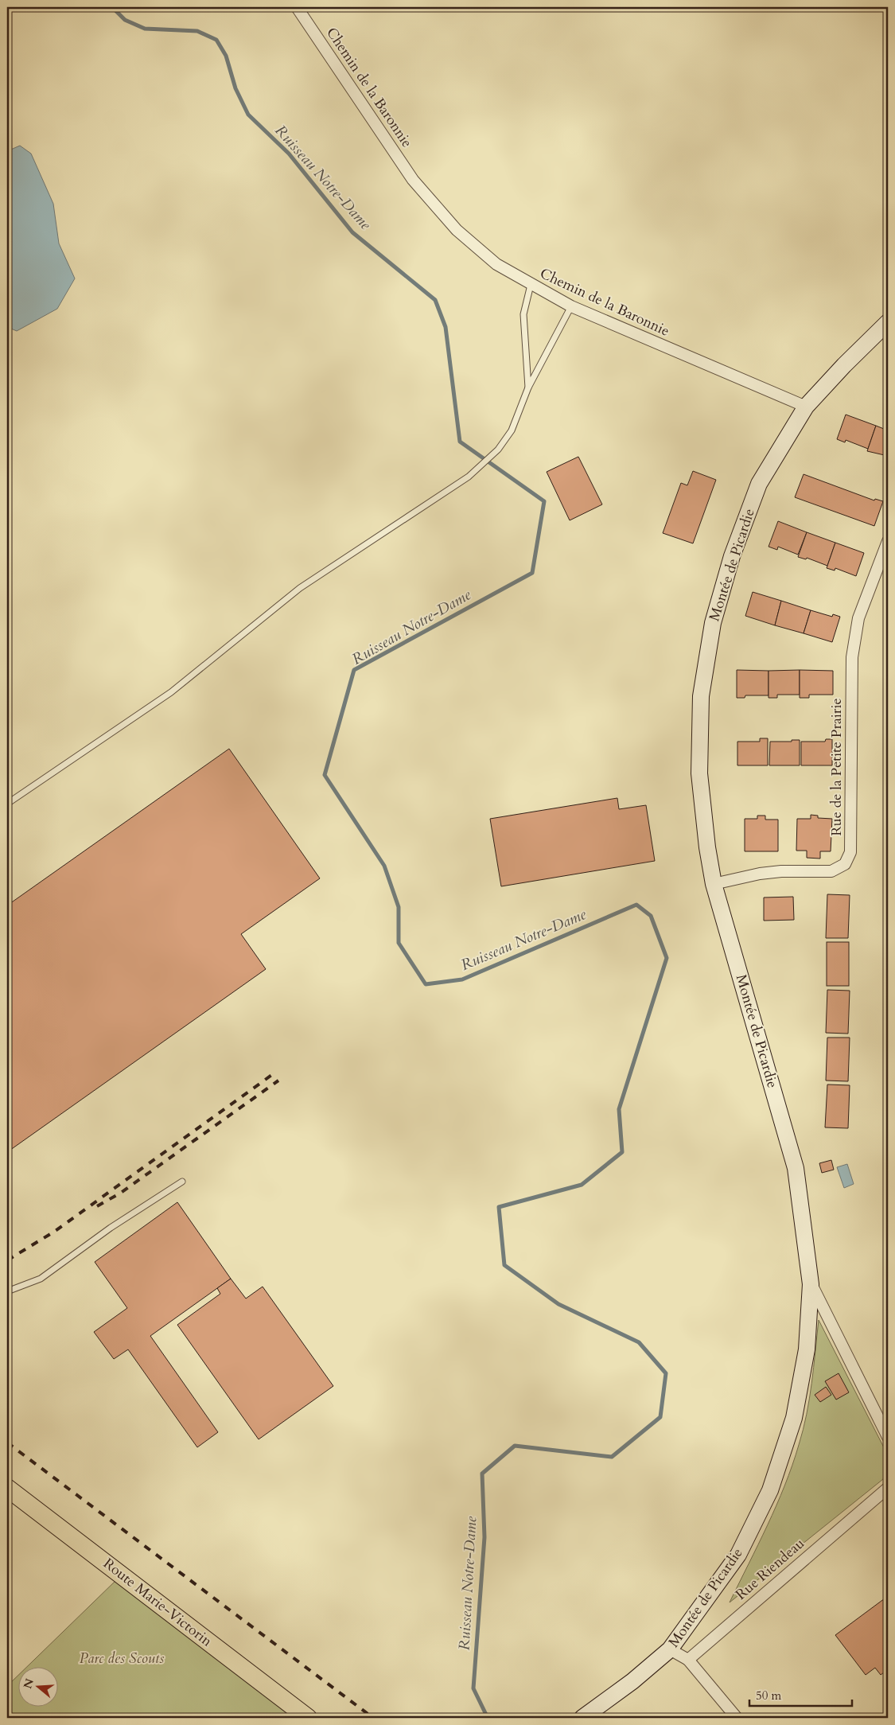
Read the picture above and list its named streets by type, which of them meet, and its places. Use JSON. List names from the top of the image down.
{
  "streets": {
    "main road": ["Route Marie-Victorin"],
    "street": [
      "Chemin de la Baronnie",
      "Montée de Picardie",
      "Rue de la Petite Prairie",
      "Rue Riendeau"
    ]
  },
  "crossings": [
    ["Chemin de la Baronnie", "Montée de Picardie"],
    ["Montée de Picardie", "Rue de la Petite Prairie"]
  ],
  "water": ["Ruisseau Notre-Dame"],
  "parks": ["Parc des Scouts"],
  "scale_bar": "50 m",
  "north": "left"
}
